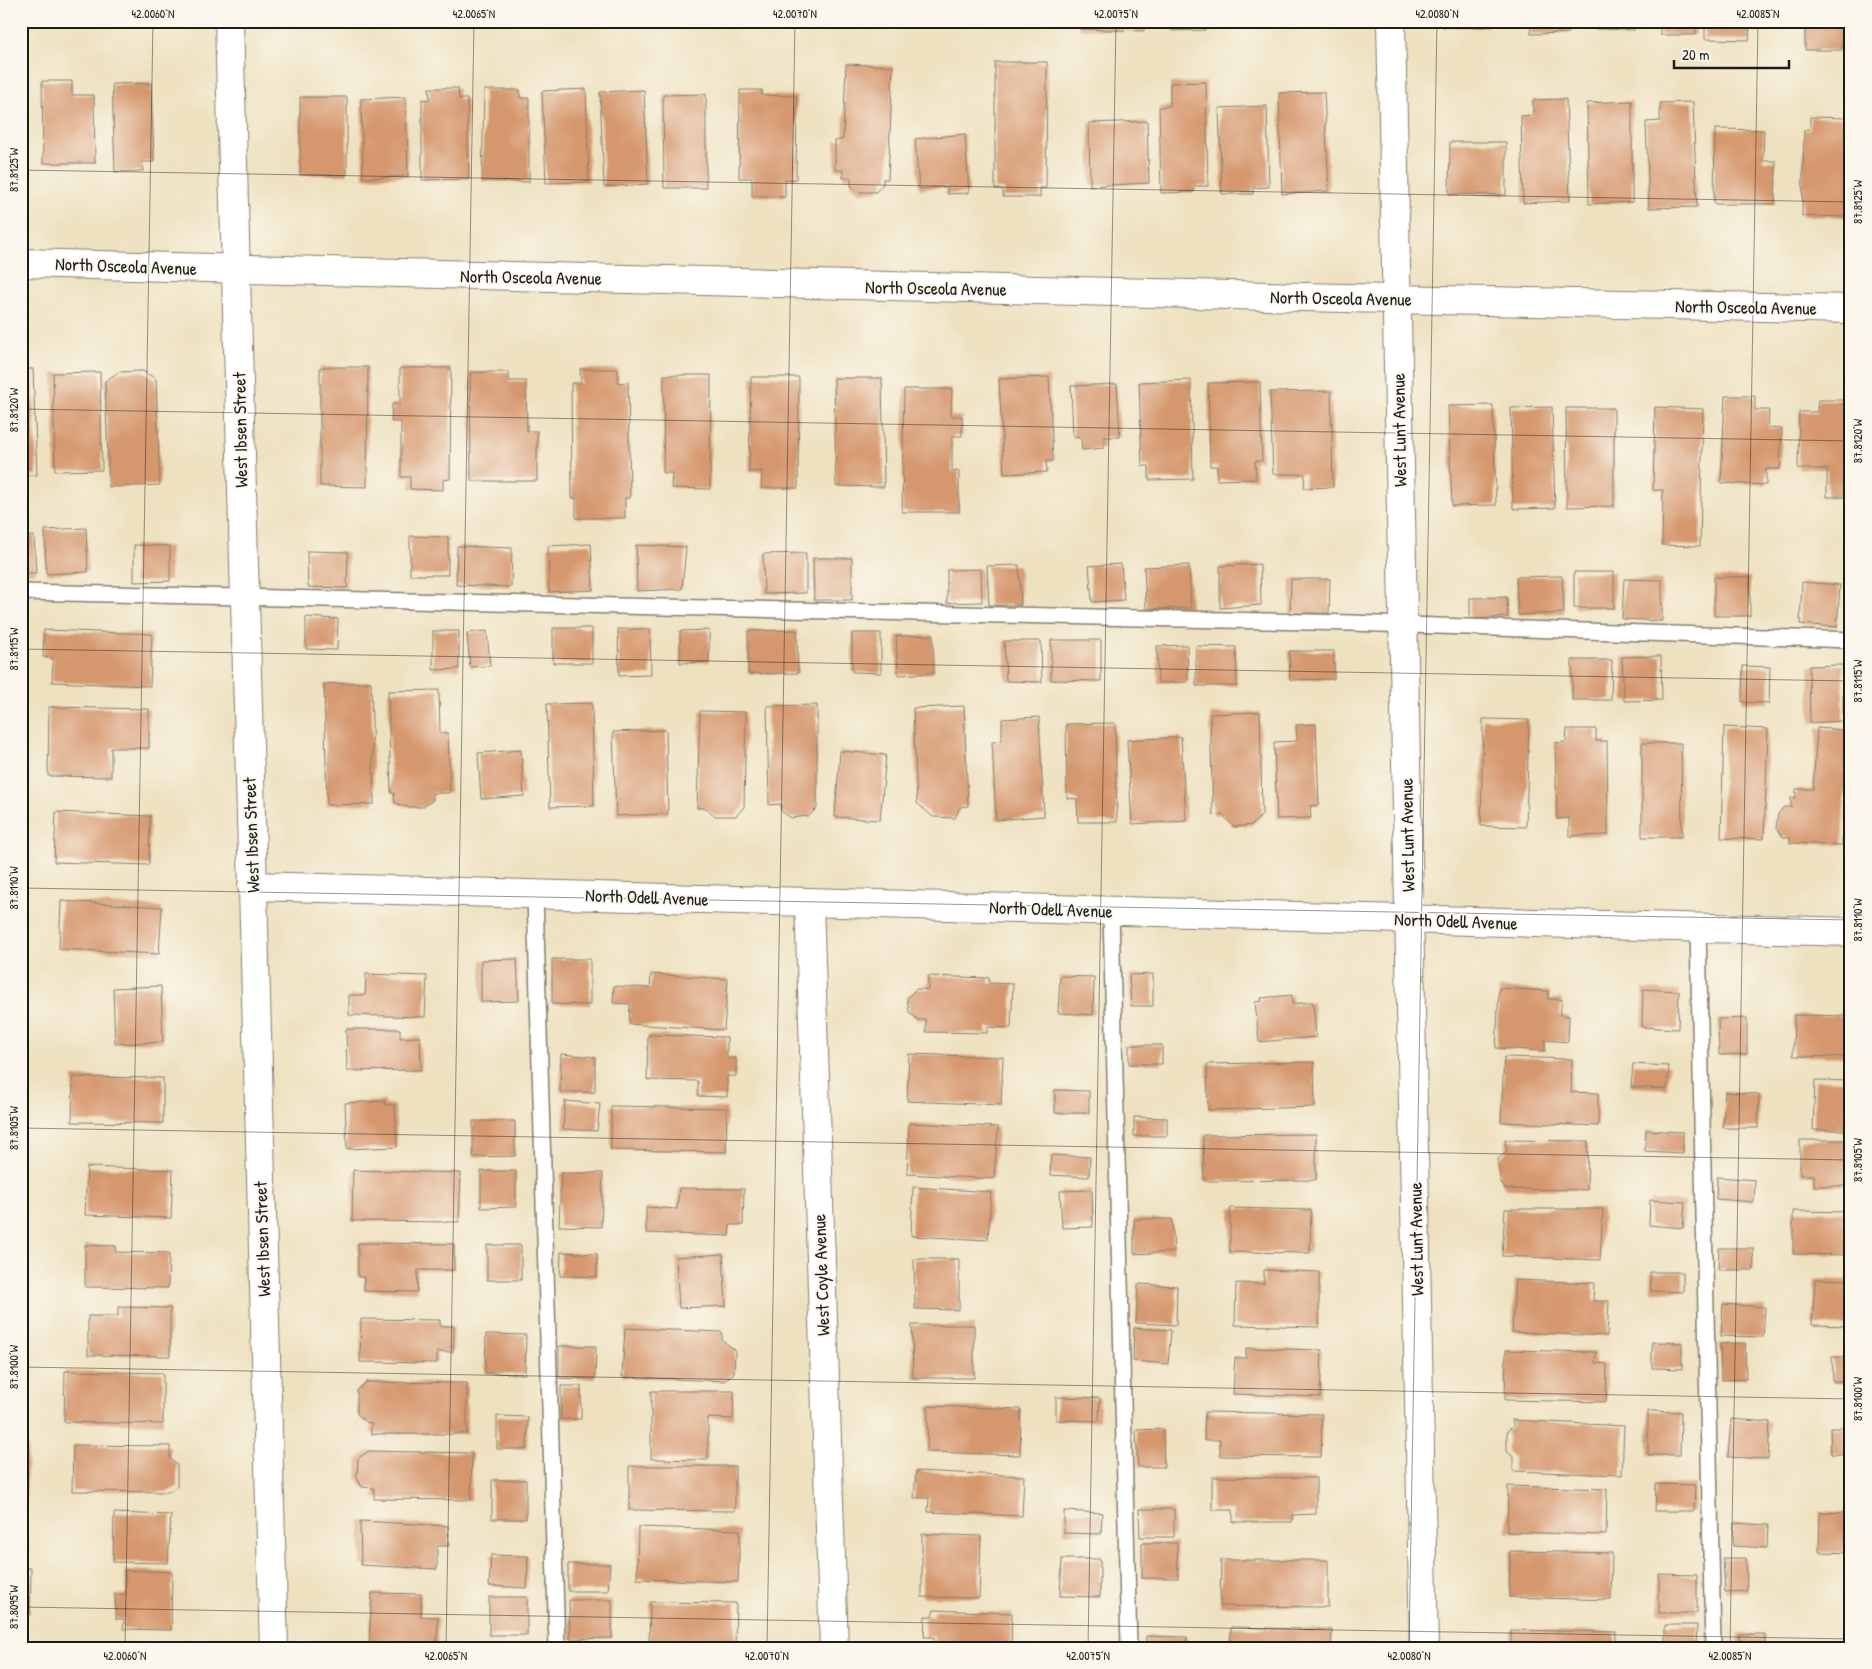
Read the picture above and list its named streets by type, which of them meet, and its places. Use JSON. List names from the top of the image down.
{
  "streets": {
    "street": [
      "North Osceola Avenue",
      "West Ibsen Street",
      "West Lunt Avenue",
      "North Odell Avenue",
      "West Coyle Avenue"
    ]
  },
  "crossings": [
    ["North Osceola Avenue", "West Ibsen Street"],
    ["North Osceola Avenue", "West Lunt Avenue"],
    ["West Ibsen Street", "North Odell Avenue"],
    ["West Lunt Avenue", "North Odell Avenue"],
    ["North Odell Avenue", "West Coyle Avenue"]
  ],
  "scale_bar": "20 m",
  "coordinates": [
    "42.0060°N",
    "42.0065°N",
    "42.0070°N",
    "42.0075°N",
    "42.0080°N",
    "42.0085°N",
    "87.8125°W",
    "87.8120°W",
    "87.8115°W",
    "87.8110°W",
    "87.8105°W",
    "87.8100°W",
    "87.8095°W"
  ]
}
